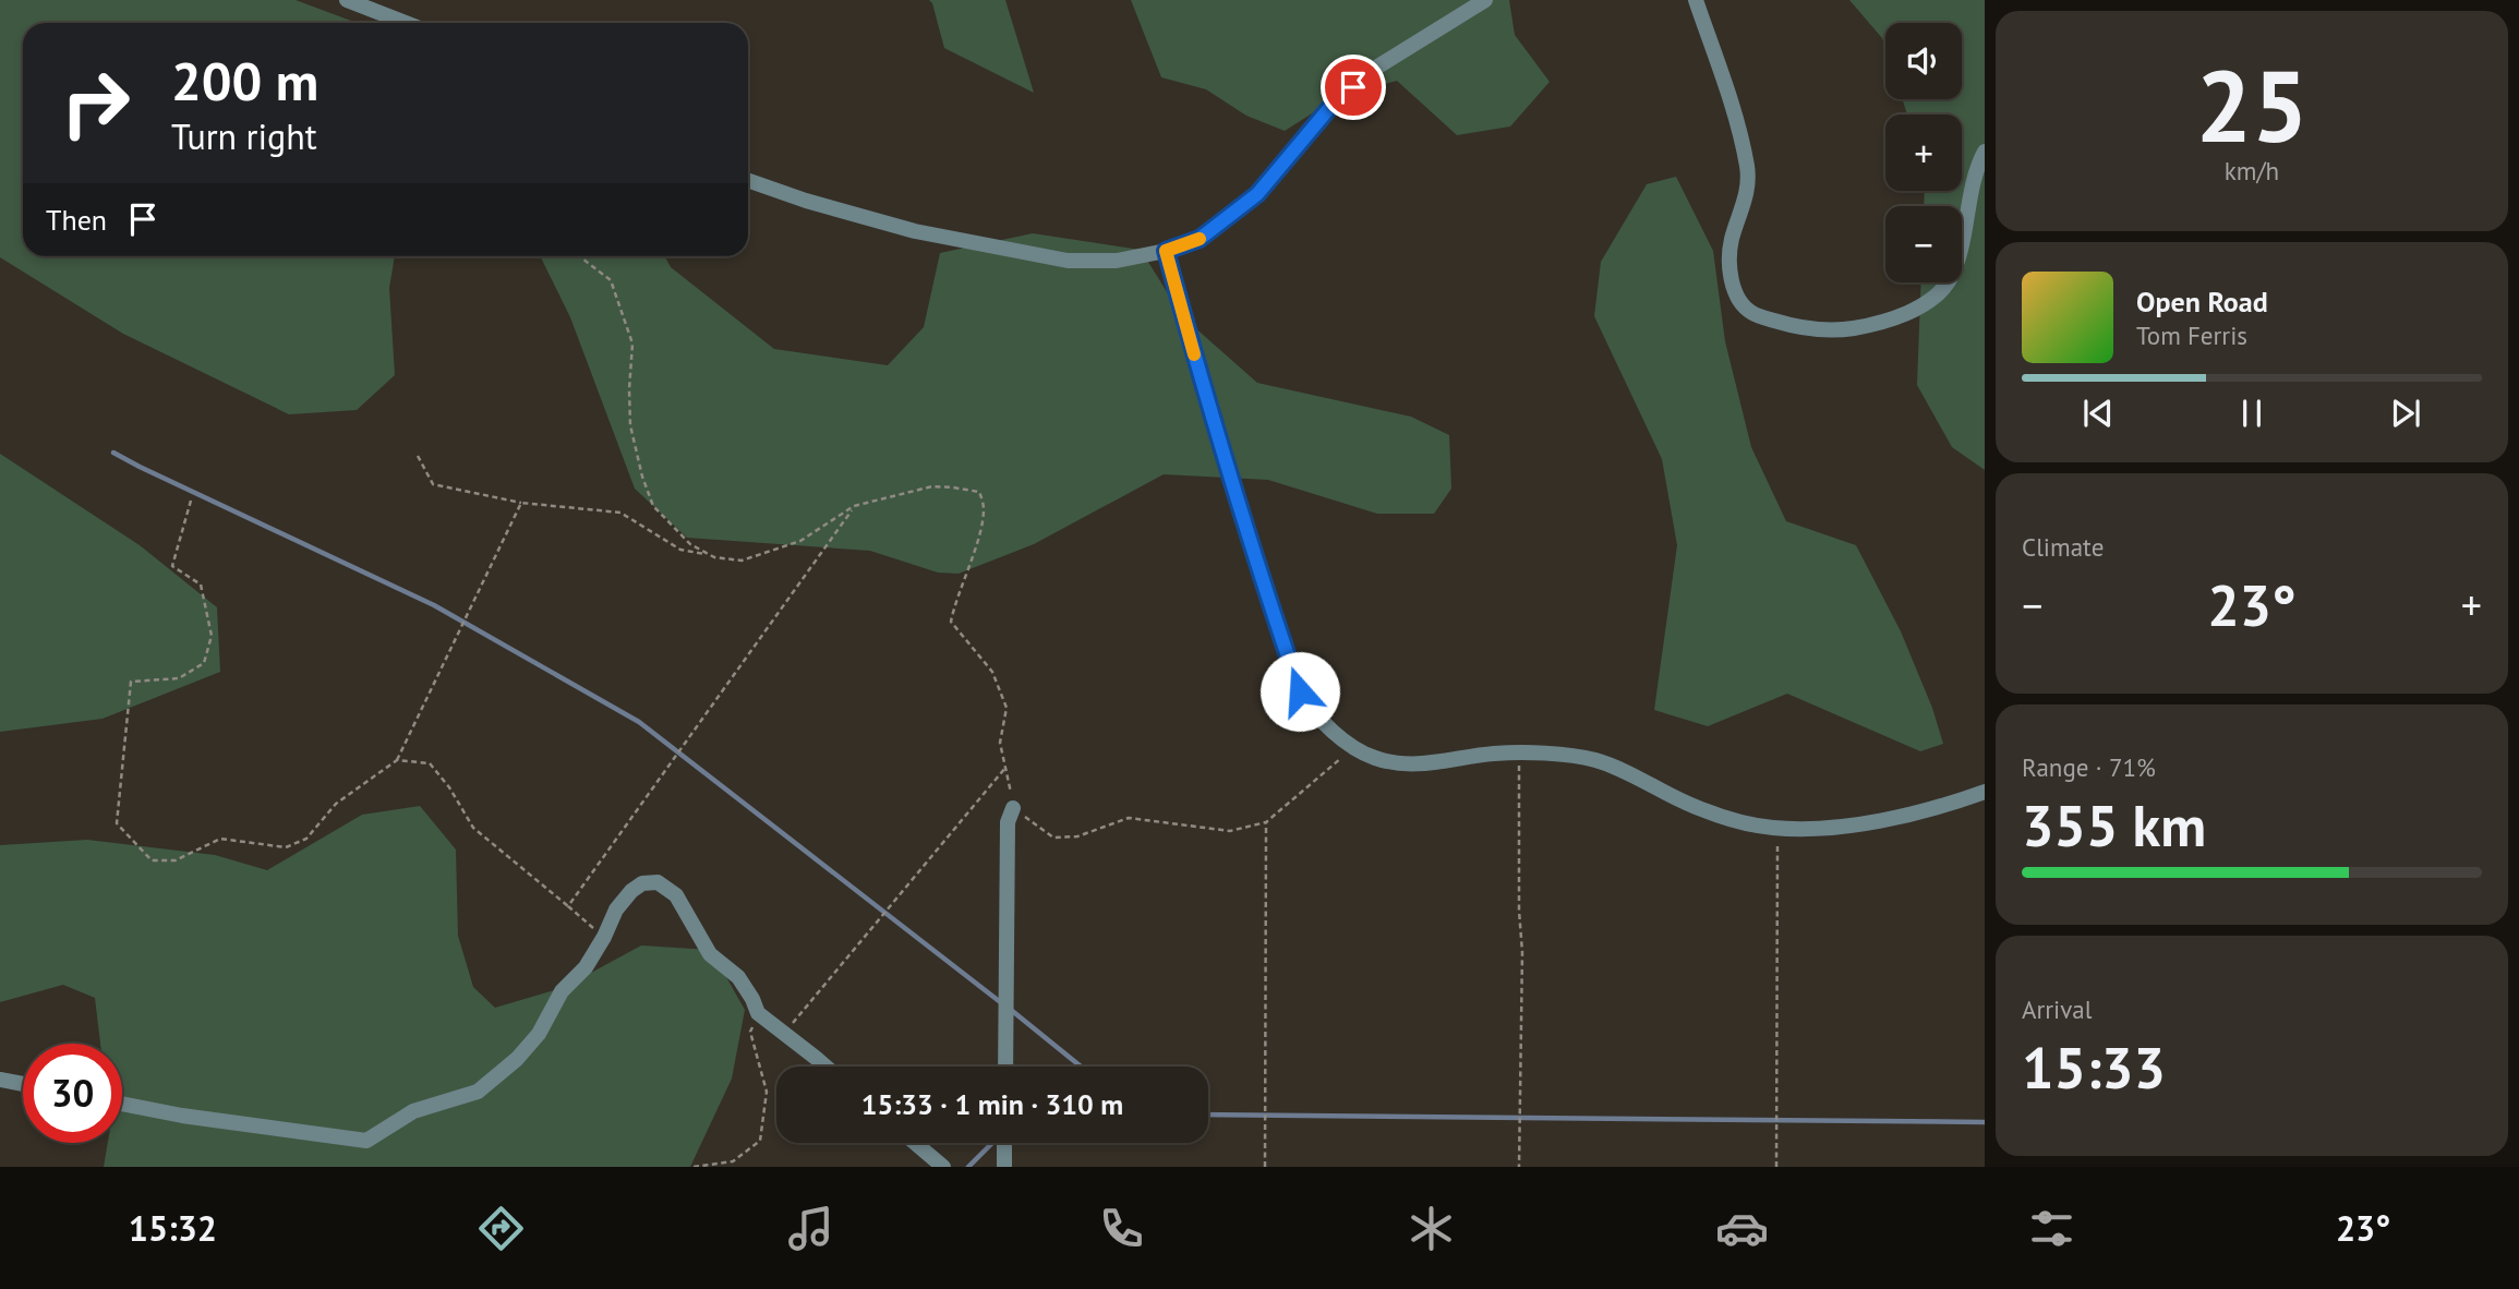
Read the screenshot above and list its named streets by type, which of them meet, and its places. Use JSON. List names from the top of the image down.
{
  "page": {
    "tile": [
      ["25", "km/h"],
      "Climate",
      ["Range · 71%", "355 km"],
      ["Arrival", "15:33"]
    ],
    "map_buttons": ["+", "−"],
    "turn": ["200 m", "Turn right"],
    "then": "Then",
    "song": ["Open Road", "Tom Ferris"],
    "heat": ["−", "23°", "+"],
    "limit": "30",
    "trip": "15:33 · 1 min · 310 m",
    "tabs": ["15:32", "23°"]
  }
}
